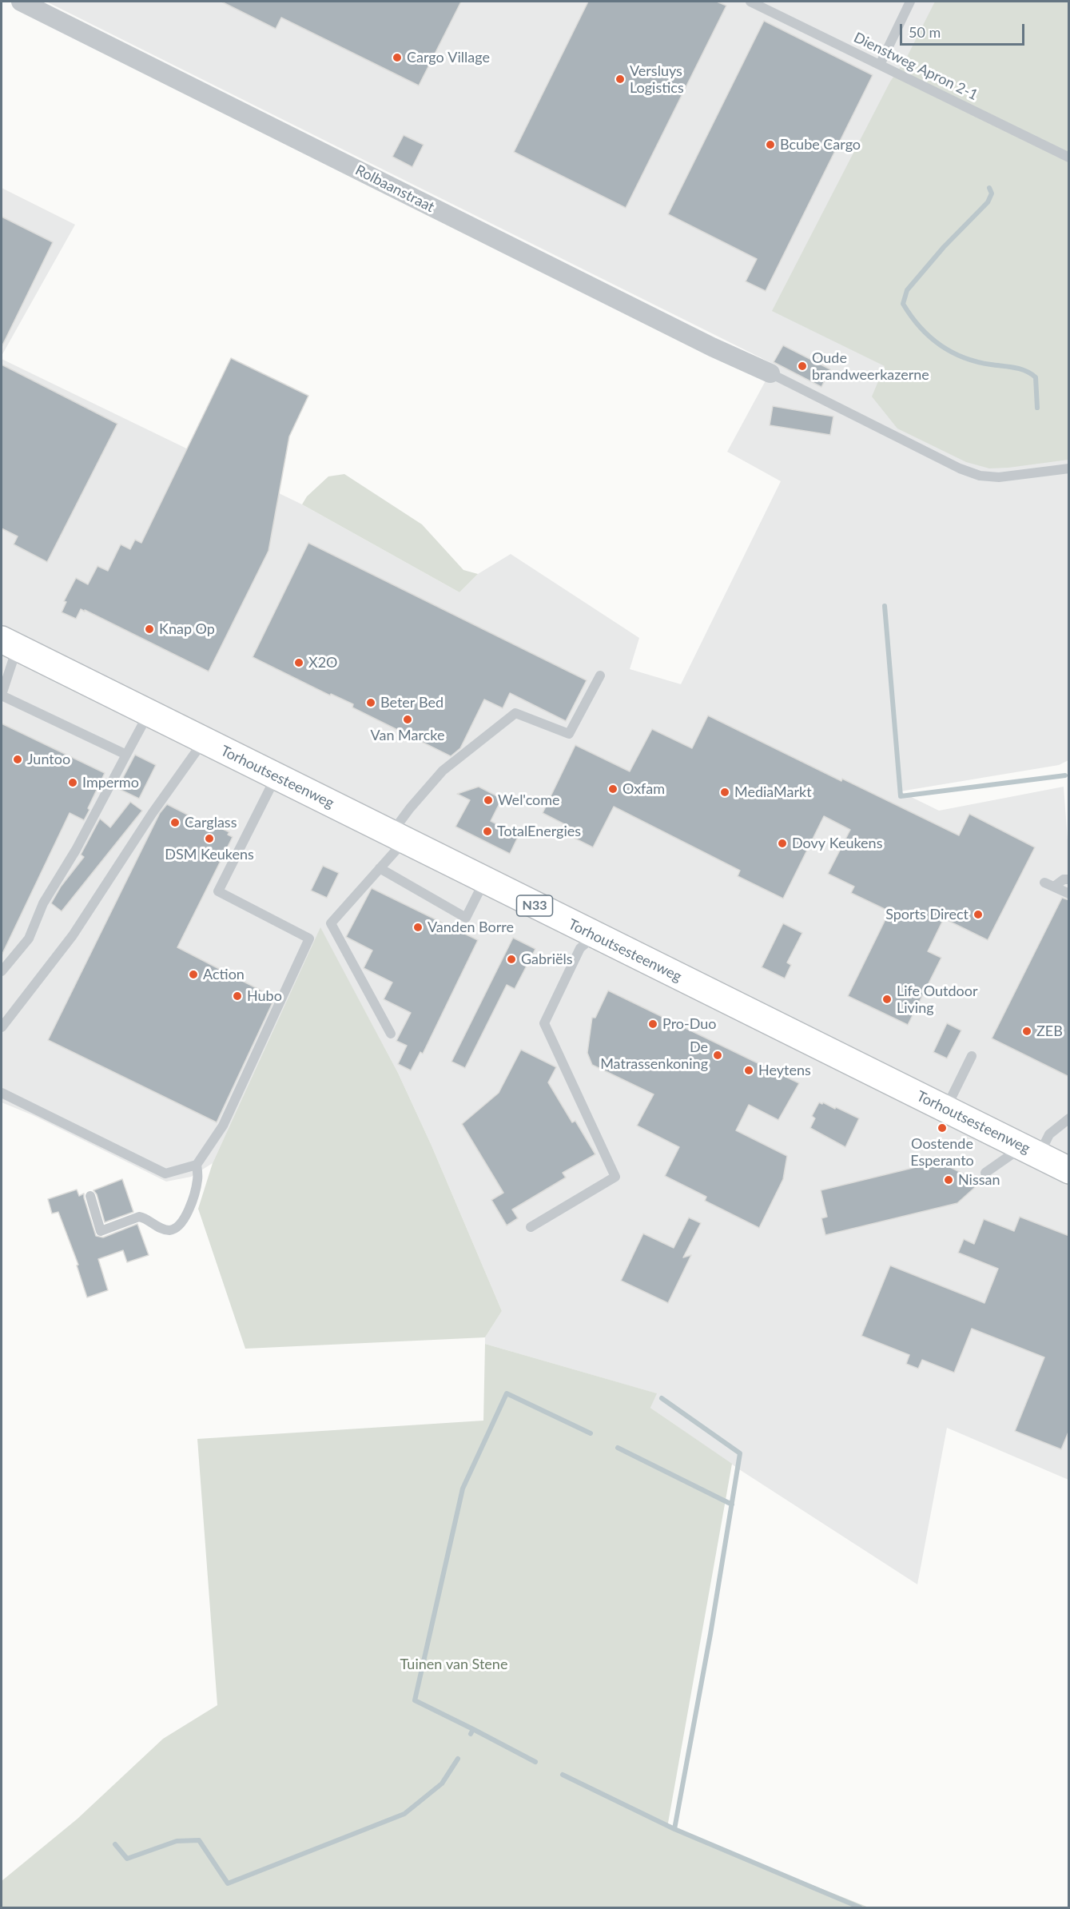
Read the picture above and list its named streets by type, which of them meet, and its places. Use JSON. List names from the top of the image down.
{
  "streets": {
    "main road": ["Torhoutsesteenweg", "N33"],
    "street": ["Rolbaanstraat"],
    "lane": ["Dienstweg Apron 2-1"]
  },
  "parks": ["Tuinen van Stene"],
  "places": [
    "Cargo Village",
    "Versluys Logistics",
    "Bcube Cargo",
    "Oude brandweerkazerne",
    "Knap Op",
    "X2O",
    "Beter Bed",
    "Van Marcke",
    "Juntoo",
    "Impermo",
    "Oxfam",
    "MediaMarkt",
    "Wel'come",
    "Carglass",
    "TotalEnergies",
    "DSM Keukens",
    "Dovy Keukens",
    "Sports Direct",
    "Vanden Borre",
    "Gabriëls",
    "Action",
    "Hubo",
    "Life Outdoor Living",
    "Pro-Duo",
    "ZEB",
    "De Matrassenkoning",
    "Heytens",
    "Oostende Esperanto",
    "Nissan"
  ],
  "scale_bar": "50 m"
}
